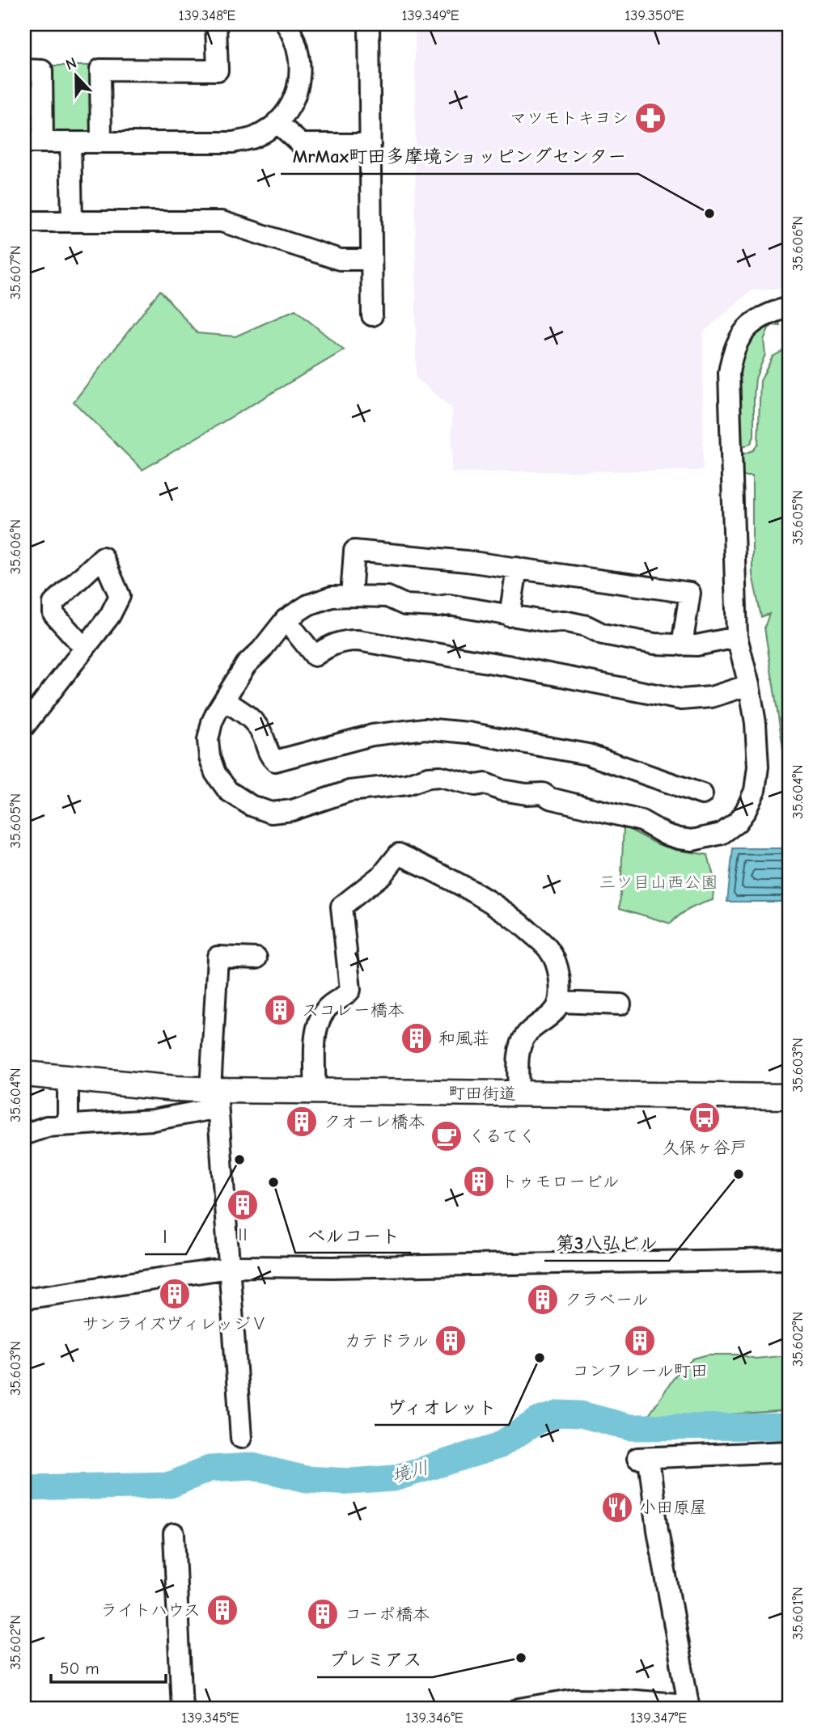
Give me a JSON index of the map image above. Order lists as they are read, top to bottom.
{
  "streets": {
    "main road": ["町田街道"]
  },
  "water": ["境川"],
  "parks": ["三ツ目山西公園"],
  "places": {
    "pharmacy": ["マツモトキヨシ"],
    "other": [
      "MrMax町田多摩境ショッピングセンター",
      "Ⅰ",
      "第3八弘ビル",
      "ベルコート",
      "ヴィオレット",
      "プレミアス"
    ],
    "building": [
      "スコレー橋本",
      "和風荘",
      "クオーレ橋本",
      "トゥモロービル",
      "Ⅱ",
      "サンライズヴィレッジⅤ",
      "クラベール",
      "カテドラル",
      "コンフレール町田",
      "ライトハウス",
      "コーポ橋本"
    ],
    "bus stop": ["久保ヶ谷戸"],
    "cafe": ["くるてく"],
    "restaurant": ["小田原屋"]
  },
  "scale_bar": "50 m",
  "north": "top",
  "coordinates": [
    "139.348°E",
    "139.349°E",
    "139.350°E",
    "35.606°N",
    "35.607°N",
    "35.605°N",
    "35.604°N",
    "35.603°N",
    "35.602°N",
    "35.601°N",
    "139.345°E",
    "139.346°E",
    "139.347°E"
  ]
}
